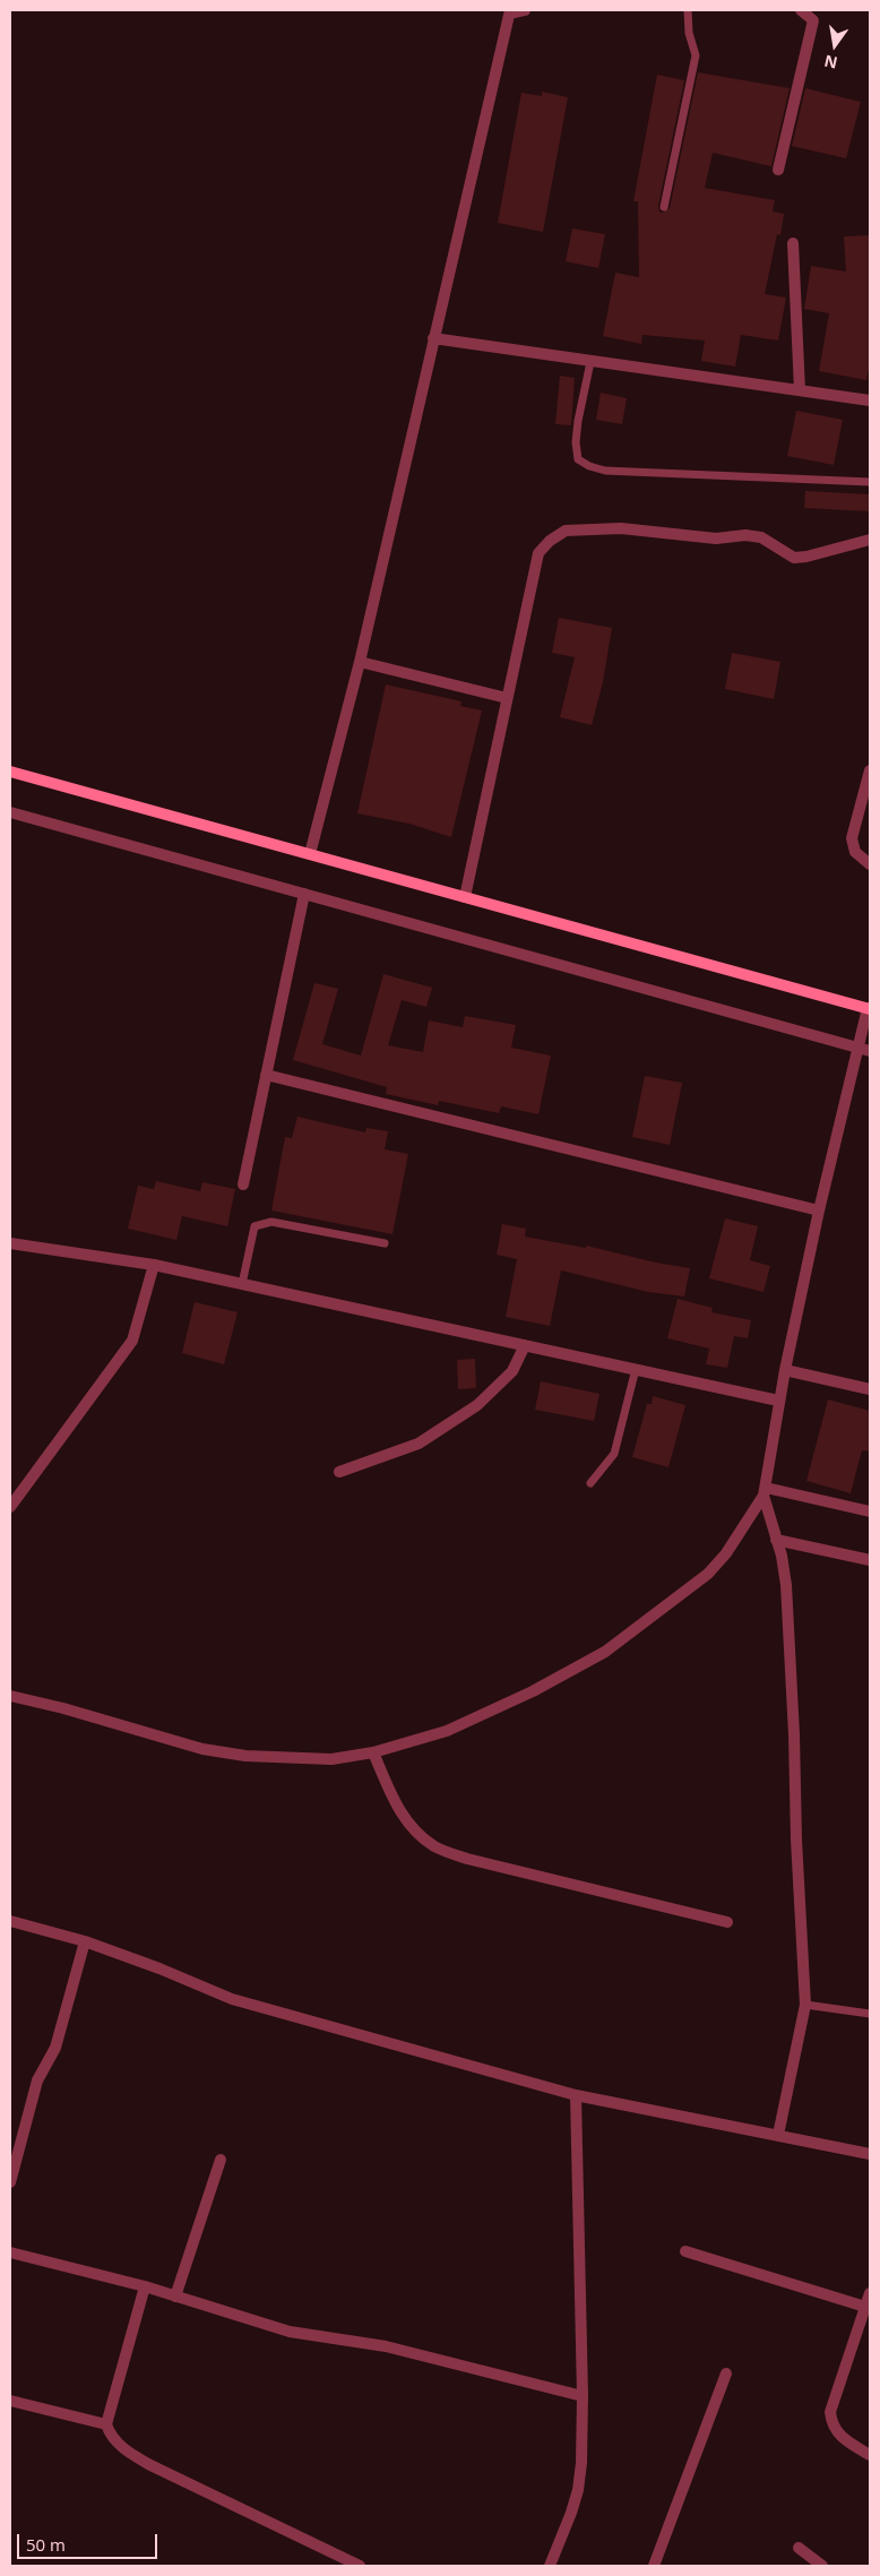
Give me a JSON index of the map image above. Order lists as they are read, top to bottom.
{
  "scale_bar": "50 m",
  "north": "bottom"
}
